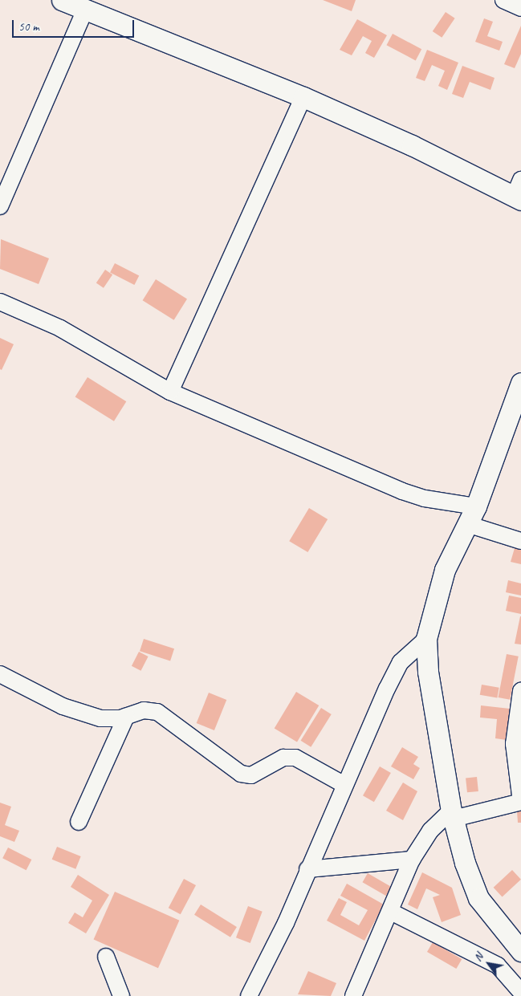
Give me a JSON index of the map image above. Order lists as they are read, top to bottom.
{
  "scale_bar": "50 m",
  "north": "top left"
}
